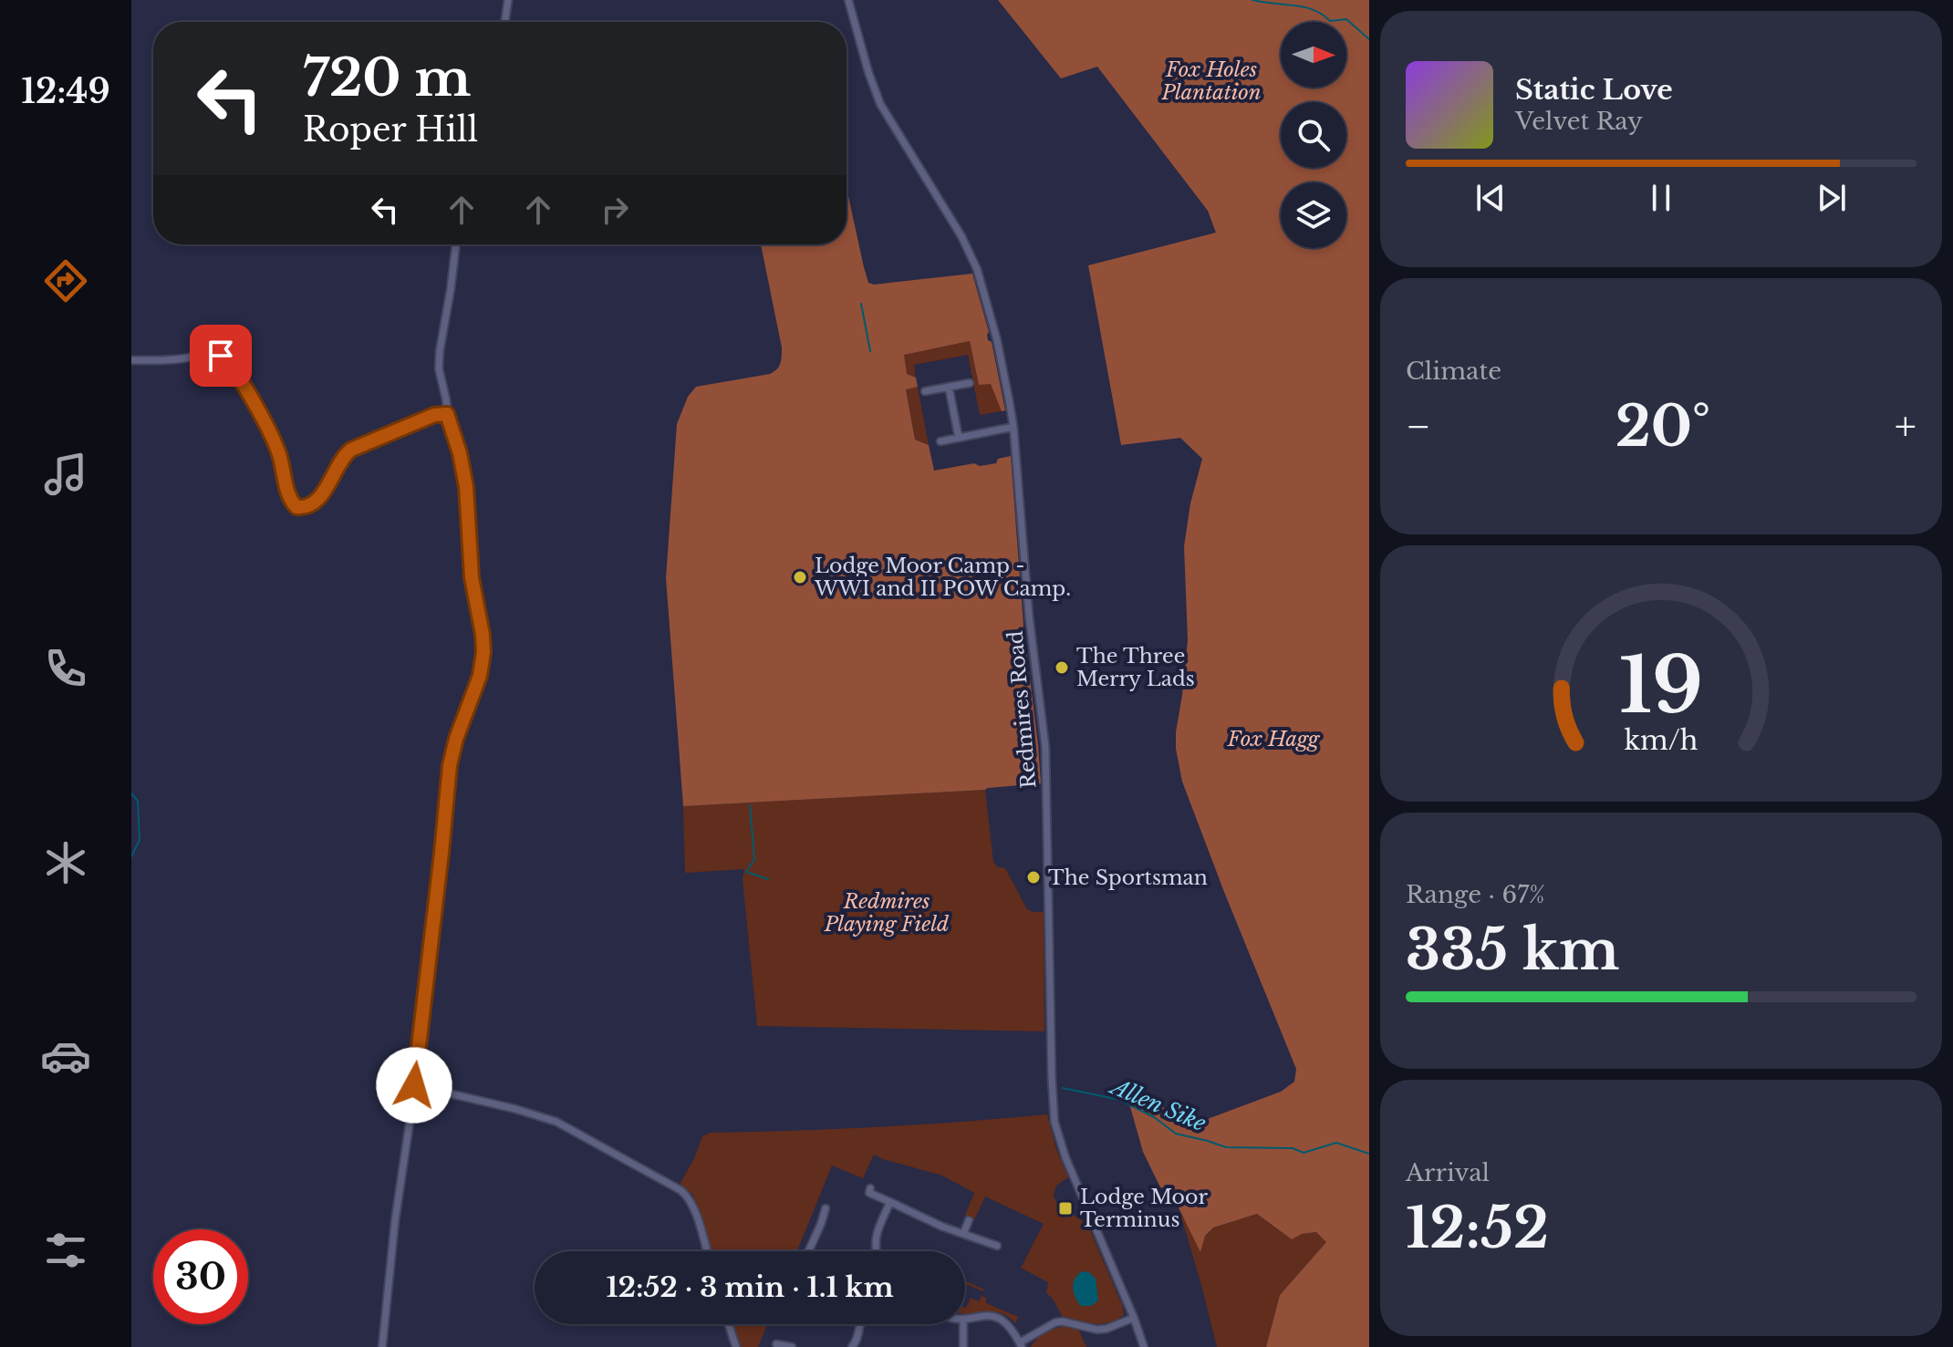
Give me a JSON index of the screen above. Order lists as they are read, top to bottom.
{
  "streets": {
    "street": ["Redmires Road"]
  },
  "water": ["Allen Sike"],
  "parks": ["Fox Holes Plantation", "Fox Hagg", "Redmires Playing Field"],
  "places": {
    "other": ["Lodge Moor Camp - WWI and II POW Camp.", "The Three Merry Lads", "The Sportsman"],
    "transit": ["Lodge Moor Terminus"]
  },
  "north": "right",
  "page": {
    "tabs": "12:49",
    "turn": ["720 m", "Roper Hill"],
    "song": ["Static Love", "Velvet Ray"],
    "tile": [
      "Climate",
      ["Range · 67%", "335 km"],
      ["Arrival", "12:52"]
    ],
    "heat": ["−", "20°", "+"],
    "limit": "30",
    "trip": "12:52 · 3 min · 1.1 km",
    "gauge": ["19", "km/h"]
  }
}
